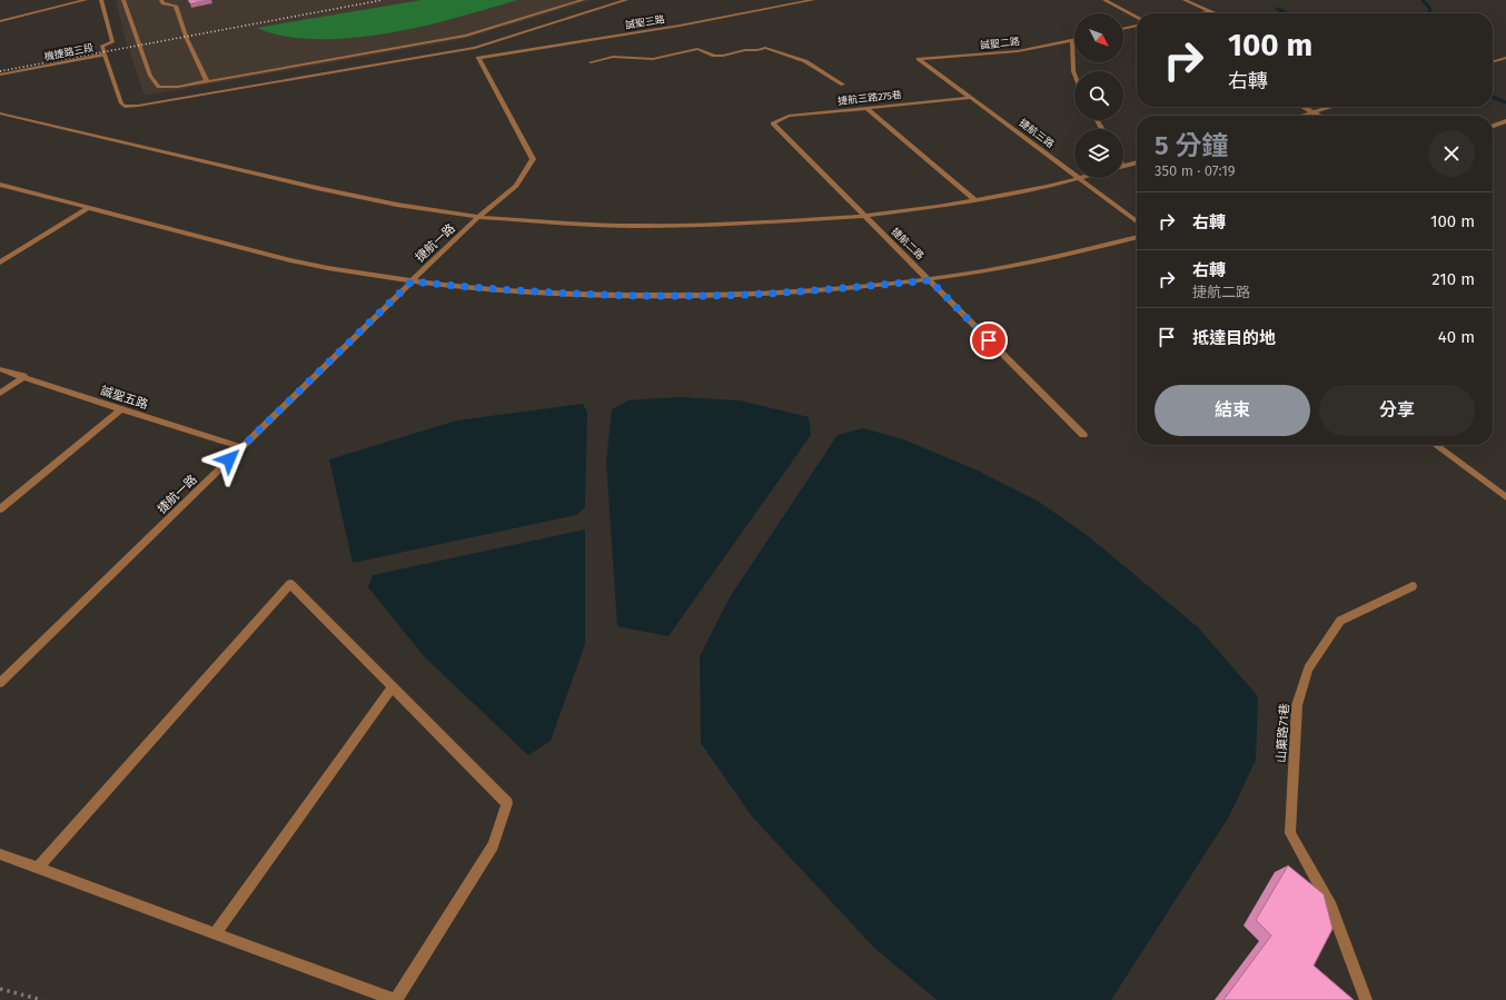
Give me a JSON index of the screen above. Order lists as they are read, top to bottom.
{
  "streets": {
    "street": [
      "誠聖三路",
      "誠聖二路",
      "機捷路三段",
      "捷航三路275巷",
      "捷航三路",
      "捷航一路",
      "捷航二路",
      "誠聖五路",
      "山菓路71巷"
    ]
  },
  "crossings": [
    ["誠聖三路", "捷航一路"],
    ["誠聖二路", "捷航三路"],
    ["捷航三路275巷", "捷航三路"],
    ["捷航三路275巷", "捷航二路"],
    ["捷航一路", "誠聖五路"]
  ],
  "north": "bottom right",
  "page": {
    "turn": ["100 m", "右轉"],
    "heading": ["5 分鐘", "350 m · 07:19"],
    "list": [
      {
        "name": "右轉",
        "value": "100 m"
      },
      {
        "name": "右轉",
        "note": "捷航二路",
        "value": "210 m"
      },
      {
        "name": "抵達目的地",
        "value": "40 m"
      }
    ],
    "buttons": ["結束", "分享"]
  }
}
